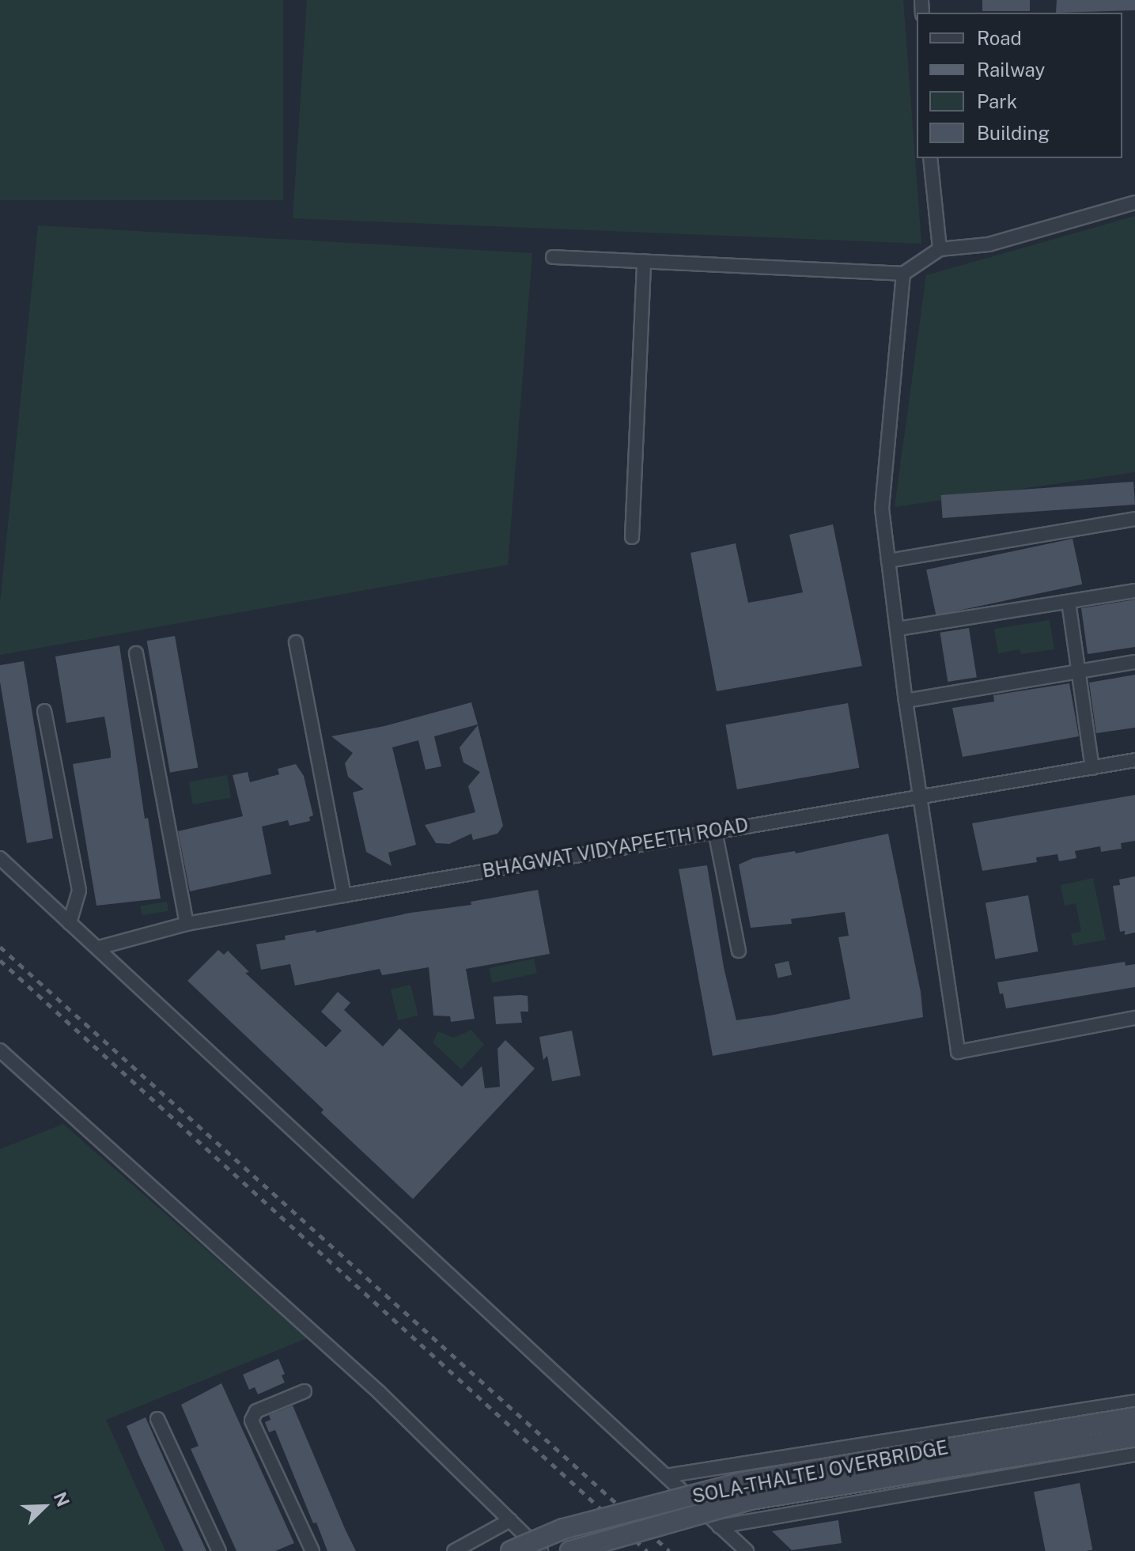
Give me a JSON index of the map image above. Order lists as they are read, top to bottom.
{
  "streets": {
    "street": ["BHAGWAT VIDYAPEETH ROAD", "SOLA-THALTEJ OVERBRIDGE"]
  },
  "legend": [
    "Road",
    "Railway",
    "Park",
    "Building"
  ],
  "north": "top right"
}
